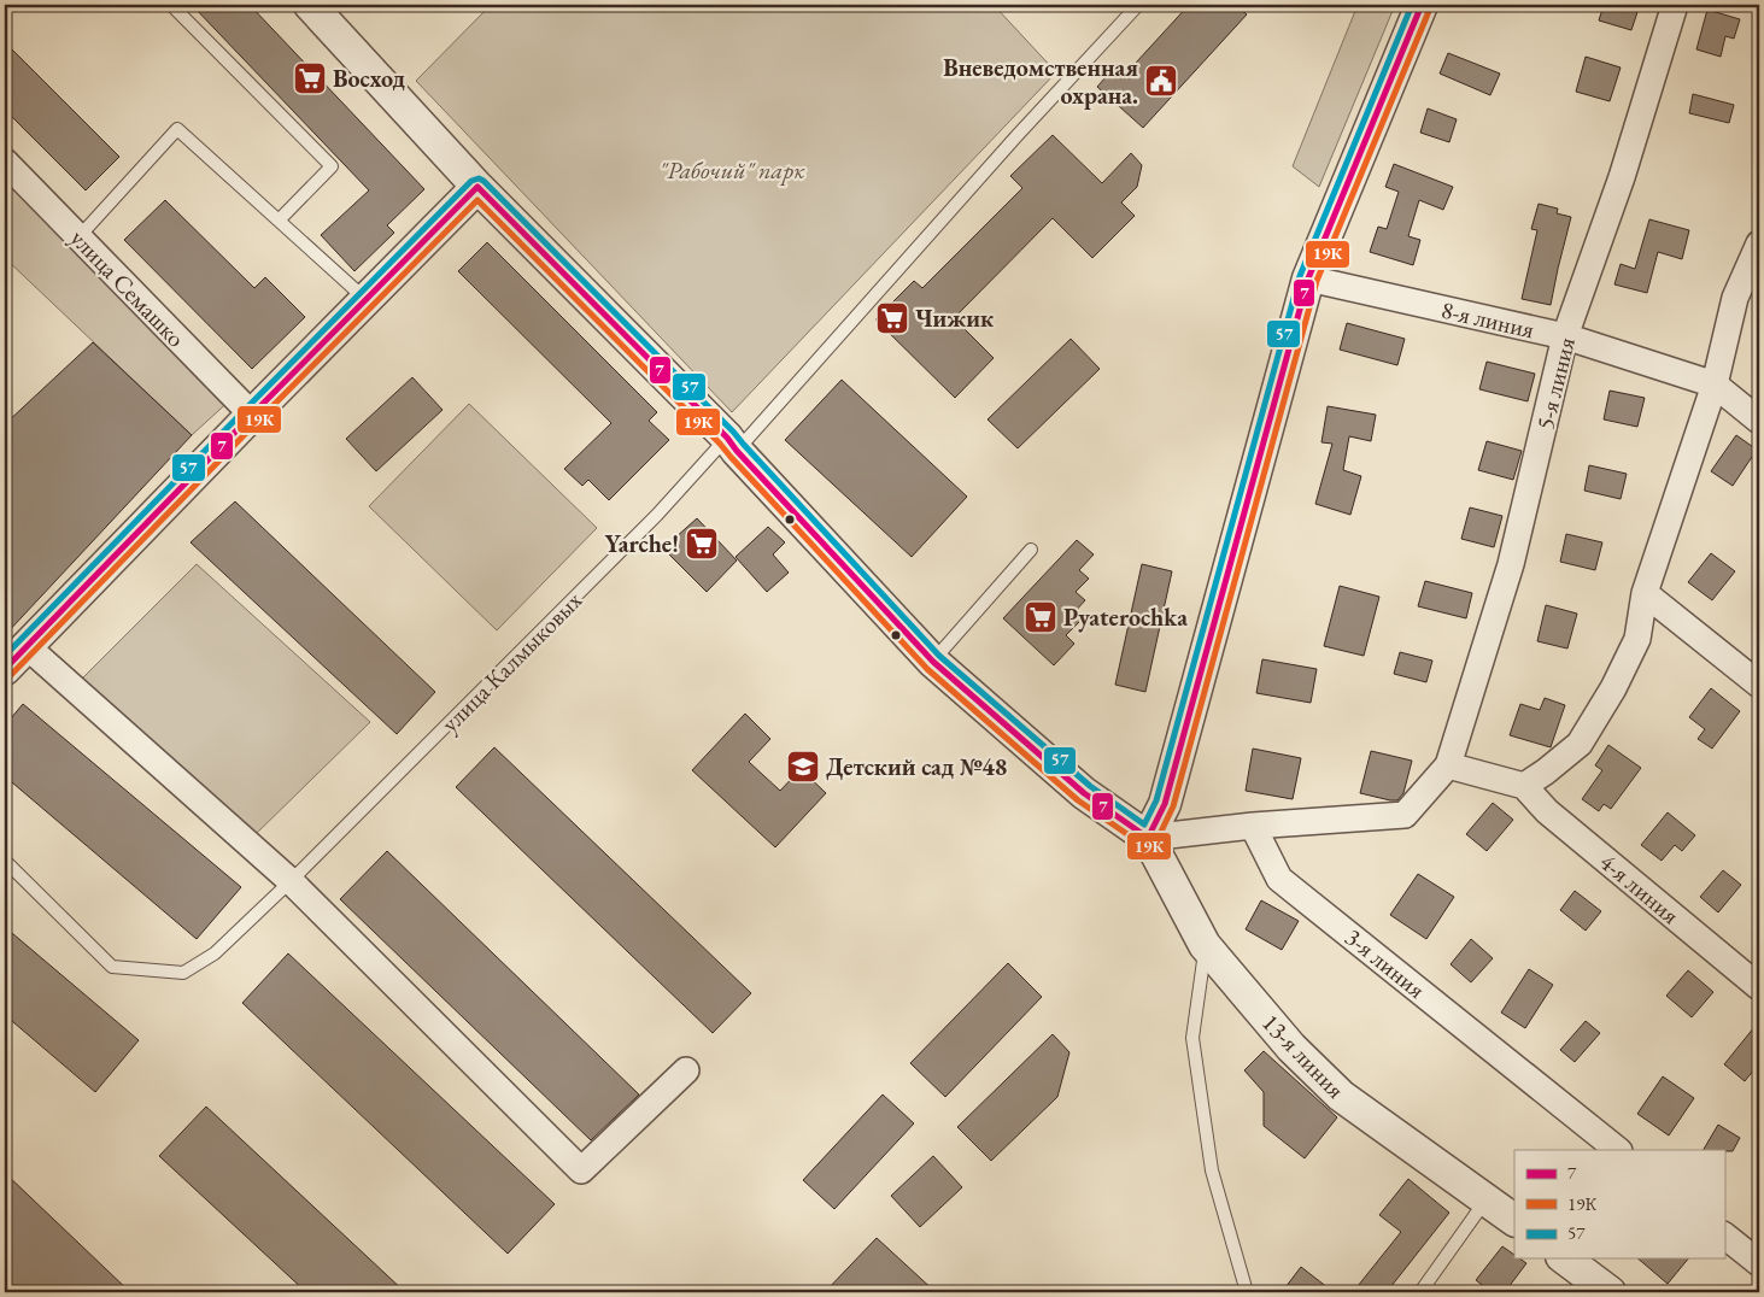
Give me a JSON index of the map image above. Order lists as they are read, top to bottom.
{
  "streets": {
    "street": [
      "улица Семашко",
      "8-я линия",
      "5-я линия",
      "4-я линия",
      "3-я линия",
      "13-я линия"
    ],
    "lane": ["улица Калмыковых"]
  },
  "crossings": [
    ["8-я линия", "5-я линия"]
  ],
  "parks": ["\"Рабочий\" парк"],
  "places": {
    "supermarket": [
      "Восход",
      "Чижик",
      "Yarche!",
      "Pyaterochka"
    ],
    "public building": ["Вневедомственная охрана."],
    "school or university": ["Детский сад №48"]
  },
  "lines": ["transit line 7", "transit line 57", "transit line 19К"],
  "legend": ["7", "19К", "57"]
}
